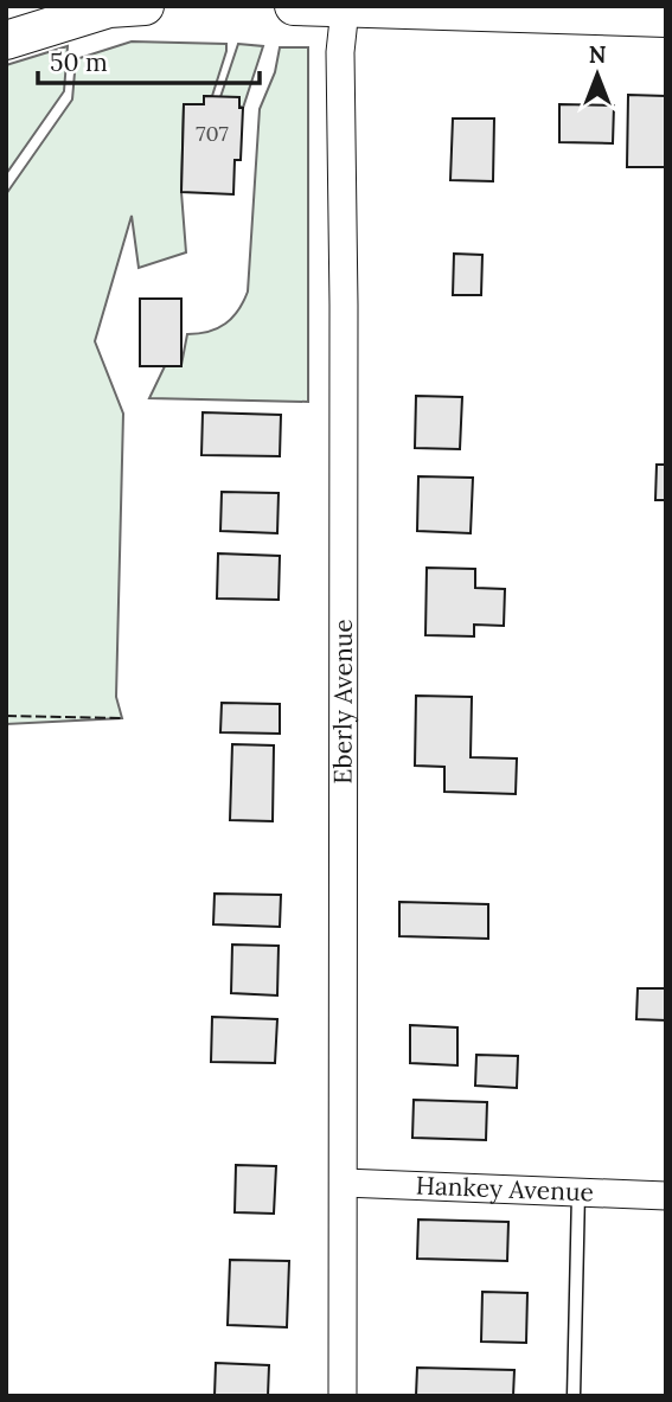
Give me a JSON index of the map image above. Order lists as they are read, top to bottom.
{
  "streets": {
    "street": ["Eberly Avenue", "Hankey Avenue"]
  },
  "crossings": [
    ["Eberly Avenue", "Hankey Avenue"]
  ],
  "house_numbers": ["707"],
  "scale_bar": "50 m",
  "north": "top"
}
